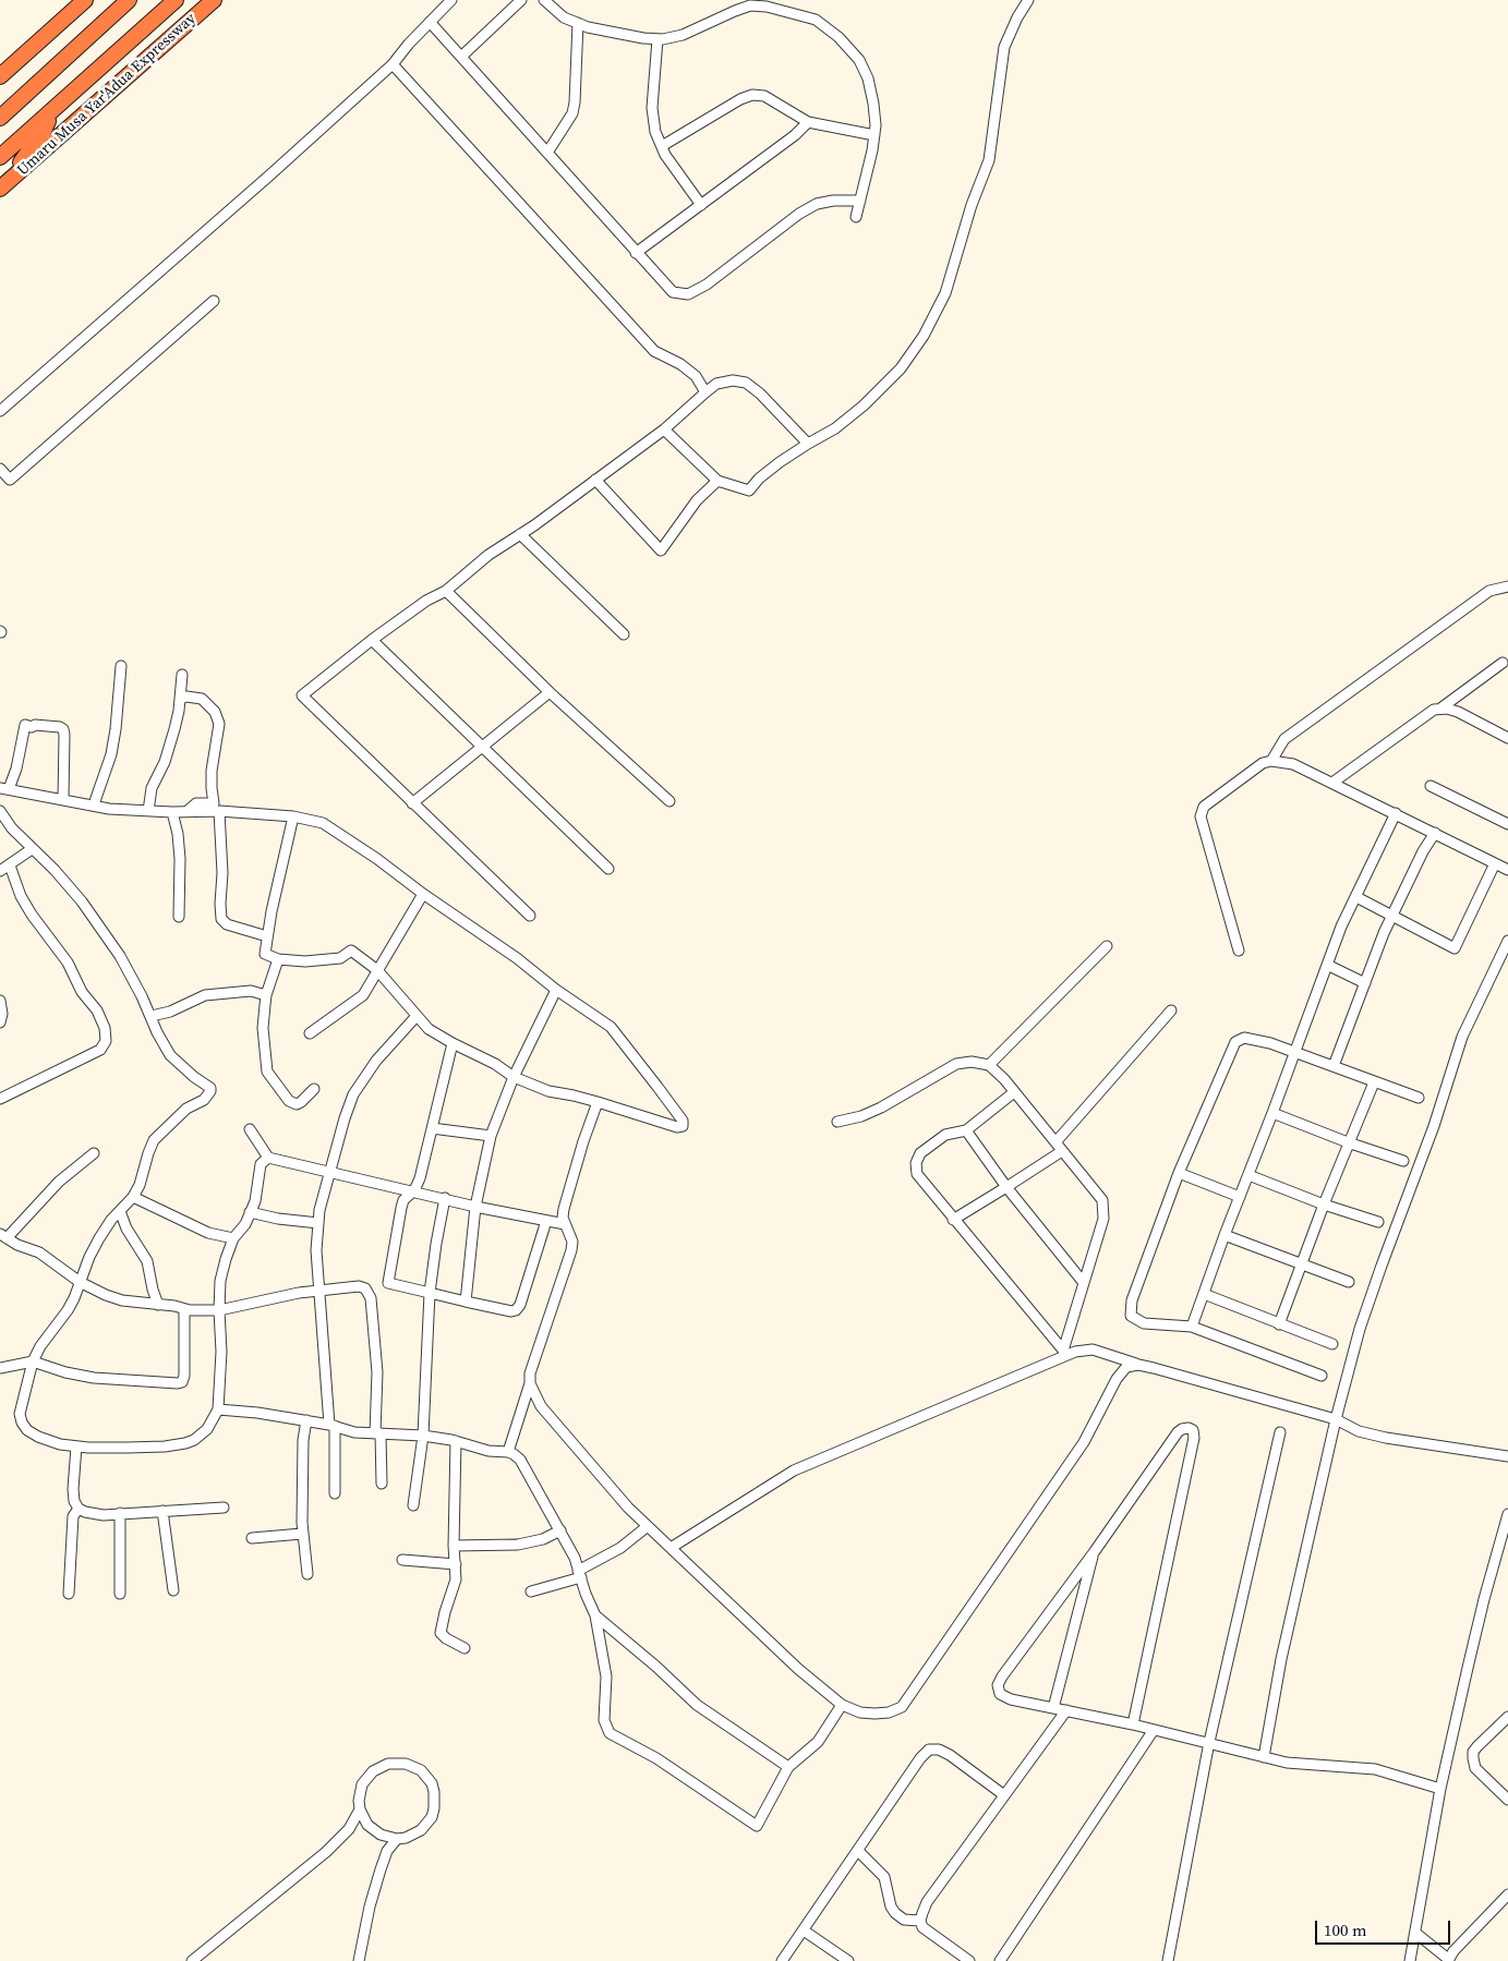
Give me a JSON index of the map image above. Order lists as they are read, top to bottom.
{
  "streets": {
    "highway": ["Umaru Musa Yar'Adua Expressway"]
  },
  "scale_bar": "100 m"
}
